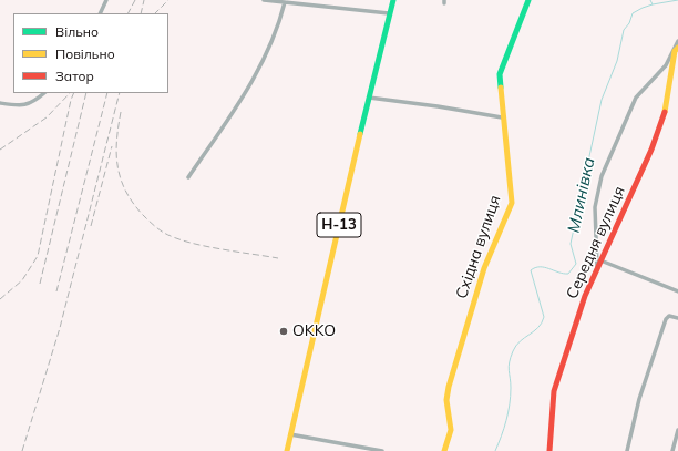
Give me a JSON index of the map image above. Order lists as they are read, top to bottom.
{
  "streets": {
    "street": ["Н-13", "Середня вулиця", "Східна вулиця"]
  },
  "water": ["Млинівка"],
  "places": ["OKKO"],
  "legend": ["Вільно", "Повільно", "Затор"]
}
